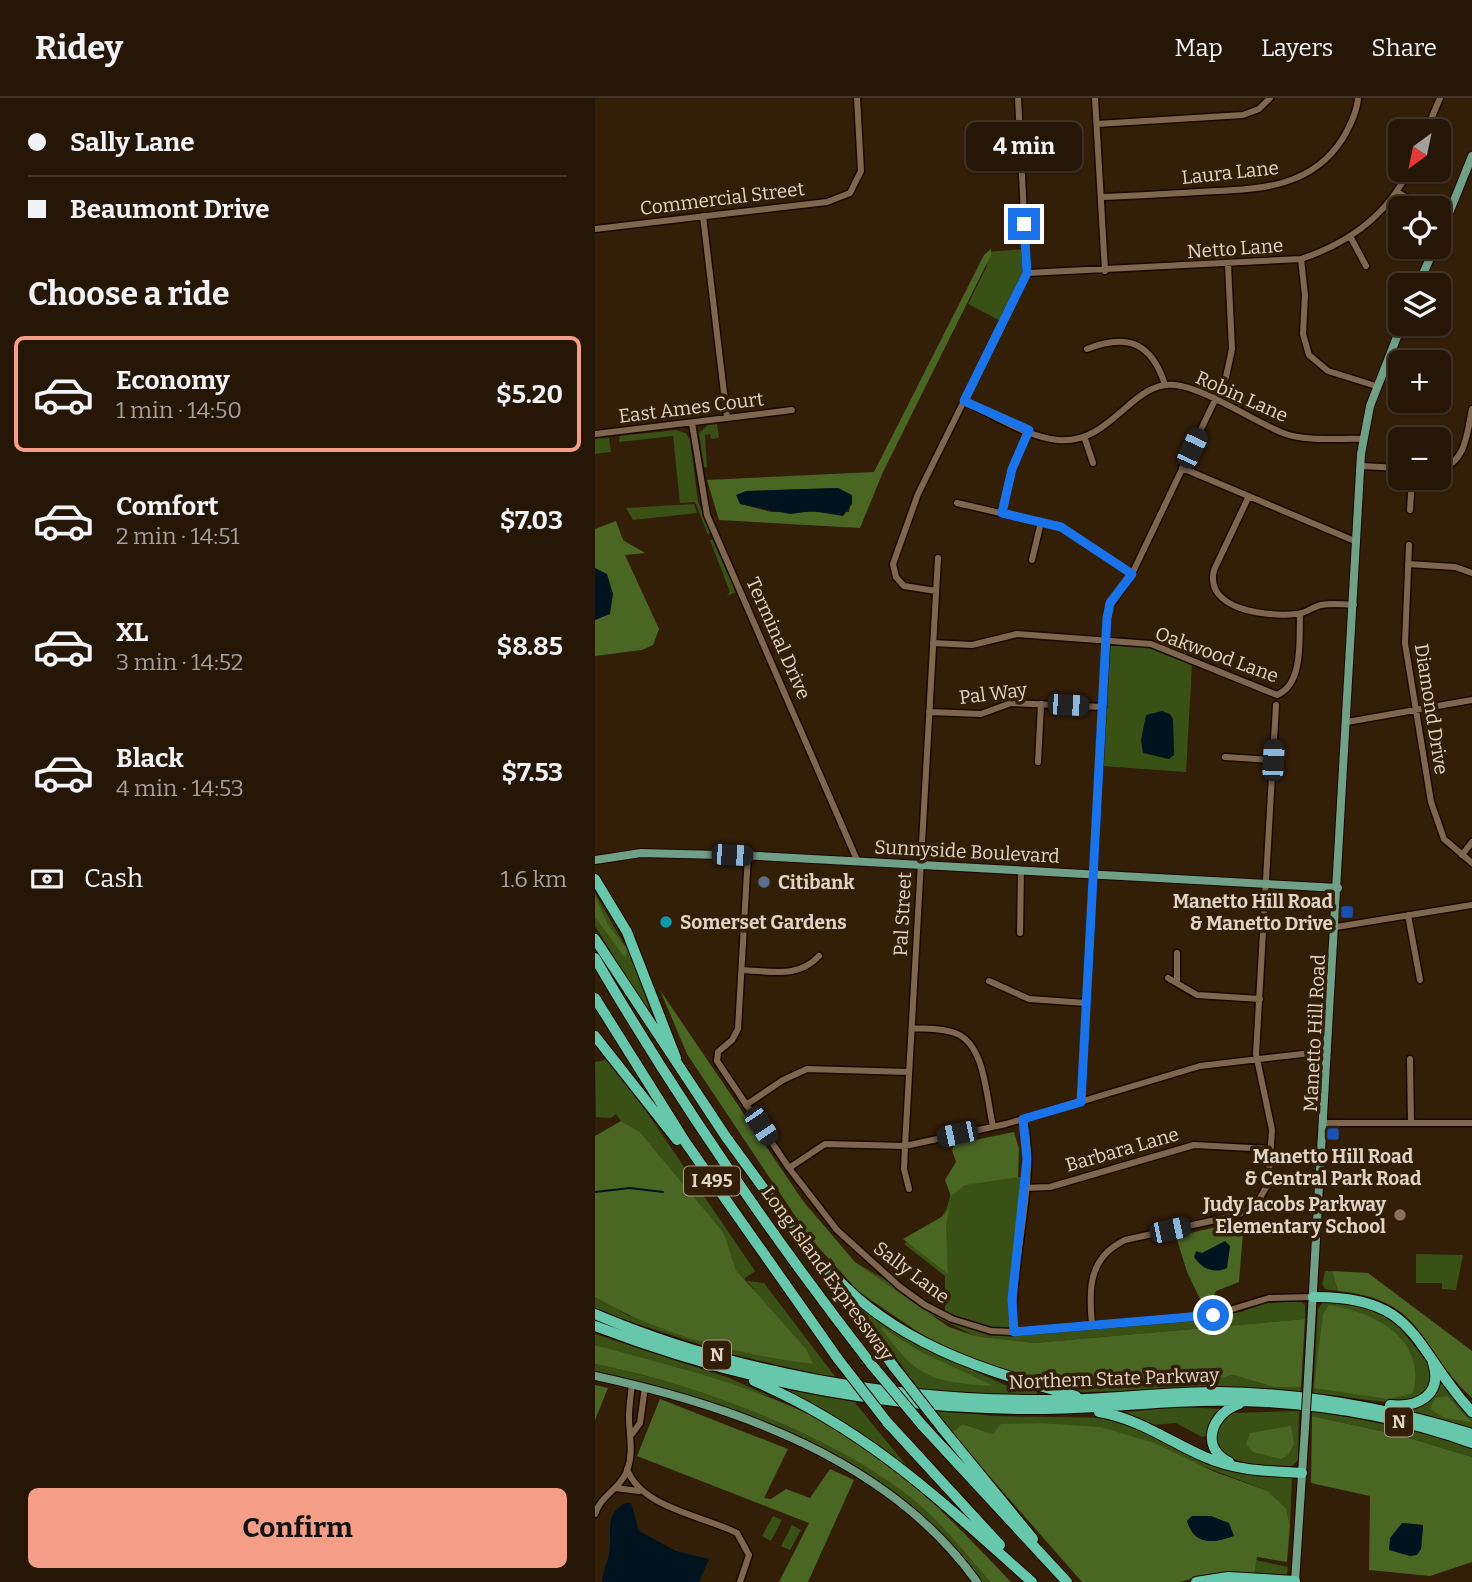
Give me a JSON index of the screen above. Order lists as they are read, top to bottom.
{
  "streets": {
    "highway": [
      "I 495",
      "Long Island Expressway",
      "N",
      "Northern State Parkway"
    ],
    "main road": ["Sunnyside Boulevard", "Manetto Hill Road"],
    "street": [
      "Laura Lane",
      "Commercial Street",
      "Netto Lane",
      "Robin Lane",
      "East Ames Court",
      "Terminal Drive",
      "Oakwood Lane",
      "Pal Way",
      "Diamond Drive",
      "Pal Street",
      "Barbara Lane",
      "Sally Lane"
    ]
  },
  "crossings": [
    ["Robin Lane", "Manetto Hill Road"],
    ["East Ames Court", "Terminal Drive"],
    ["Terminal Drive", "Sunnyside Boulevard"],
    ["Oakwood Lane", "Pal Street"],
    ["Pal Way", "Pal Street"],
    ["Sunnyside Boulevard", "Pal Street"],
    ["Sunnyside Boulevard", "Manetto Hill Road"],
    ["Manetto Hill Road", "Sally Lane"]
  ],
  "places": {
    "other": ["Citibank", "Somerset Gardens", "Judy Jacobs Parkway Elementary School"],
    "transit": ["Manetto Hill Road & Manetto Drive", "Manetto Hill Road & Central Park Road"]
  },
  "north": "bottom left",
  "page": {
    "header": "Ridey",
    "nav": ["Map", "Layers", "Share"],
    "banner": ["Sally Lane", "Beaumont Drive"],
    "map_buttons": ["+", "−"],
    "bubble": "4 min",
    "heading": "Choose a ride",
    "list": [
      {
        "name": "Economy",
        "note": "1 min · 14:50",
        "value": "$5.20"
      },
      {
        "name": "Comfort",
        "note": "2 min · 14:51",
        "value": "$7.03"
      },
      {
        "name": "XL",
        "note": "3 min · 14:52",
        "value": "$8.85"
      },
      {
        "name": "Black",
        "note": "4 min · 14:53",
        "value": "$7.53"
      }
    ],
    "pay": ["Cash", "1.6 km"],
    "buttons": "Confirm"
  }
}
